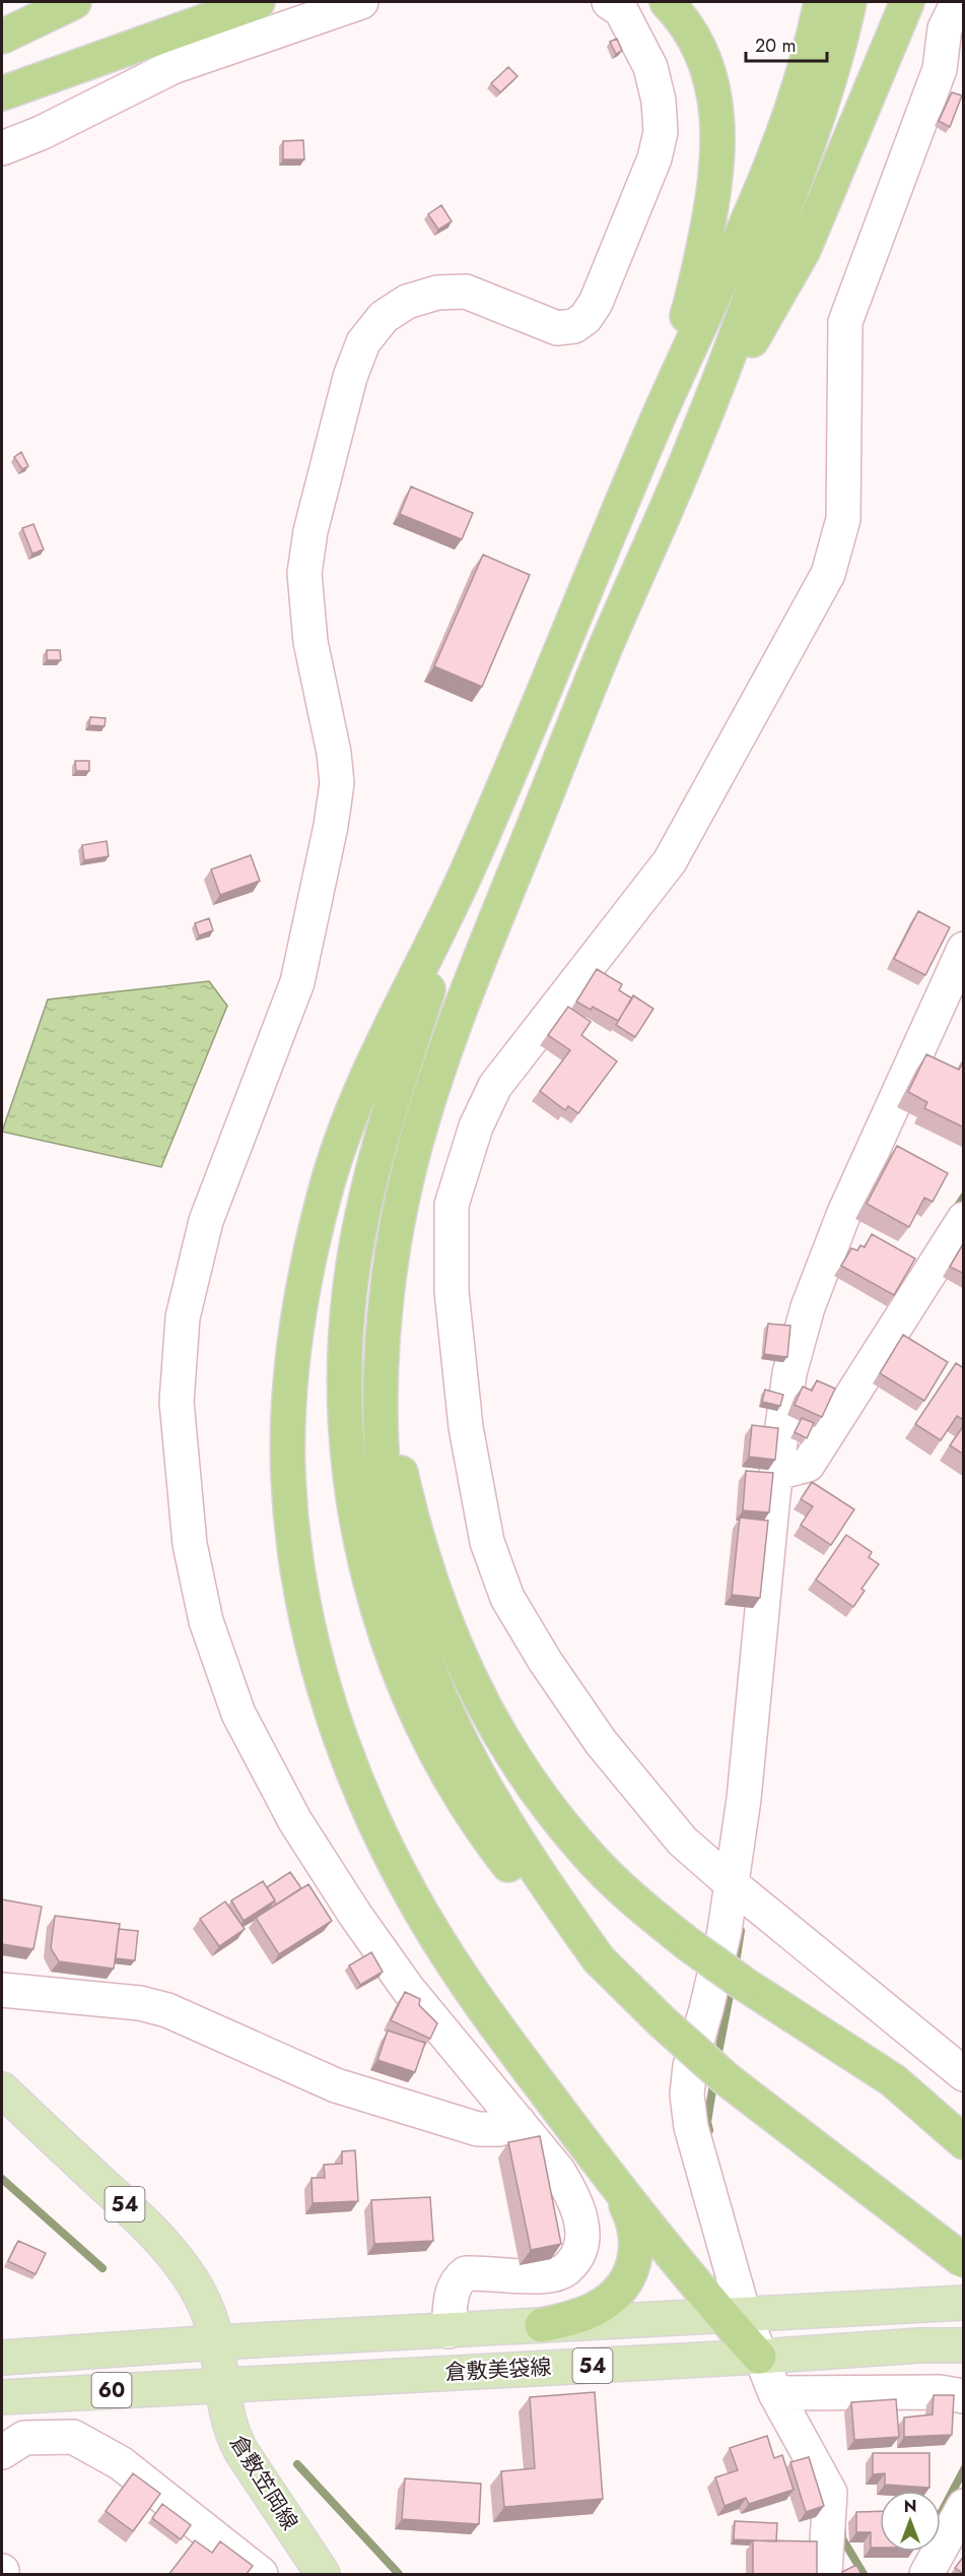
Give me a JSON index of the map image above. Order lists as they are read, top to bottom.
{
  "streets": {
    "main road": [
      "54",
      "倉敷美袋線",
      "60",
      "倉敷笠岡線"
    ]
  },
  "crossings": [
    ["54", "倉敷美袋線"],
    ["54", "60"],
    ["54", "倉敷笠岡線"],
    ["倉敷美袋線", "60"],
    ["倉敷美袋線", "倉敷笠岡線"],
    ["60", "倉敷笠岡線"]
  ],
  "scale_bar": "20 m",
  "north": "top"
}
